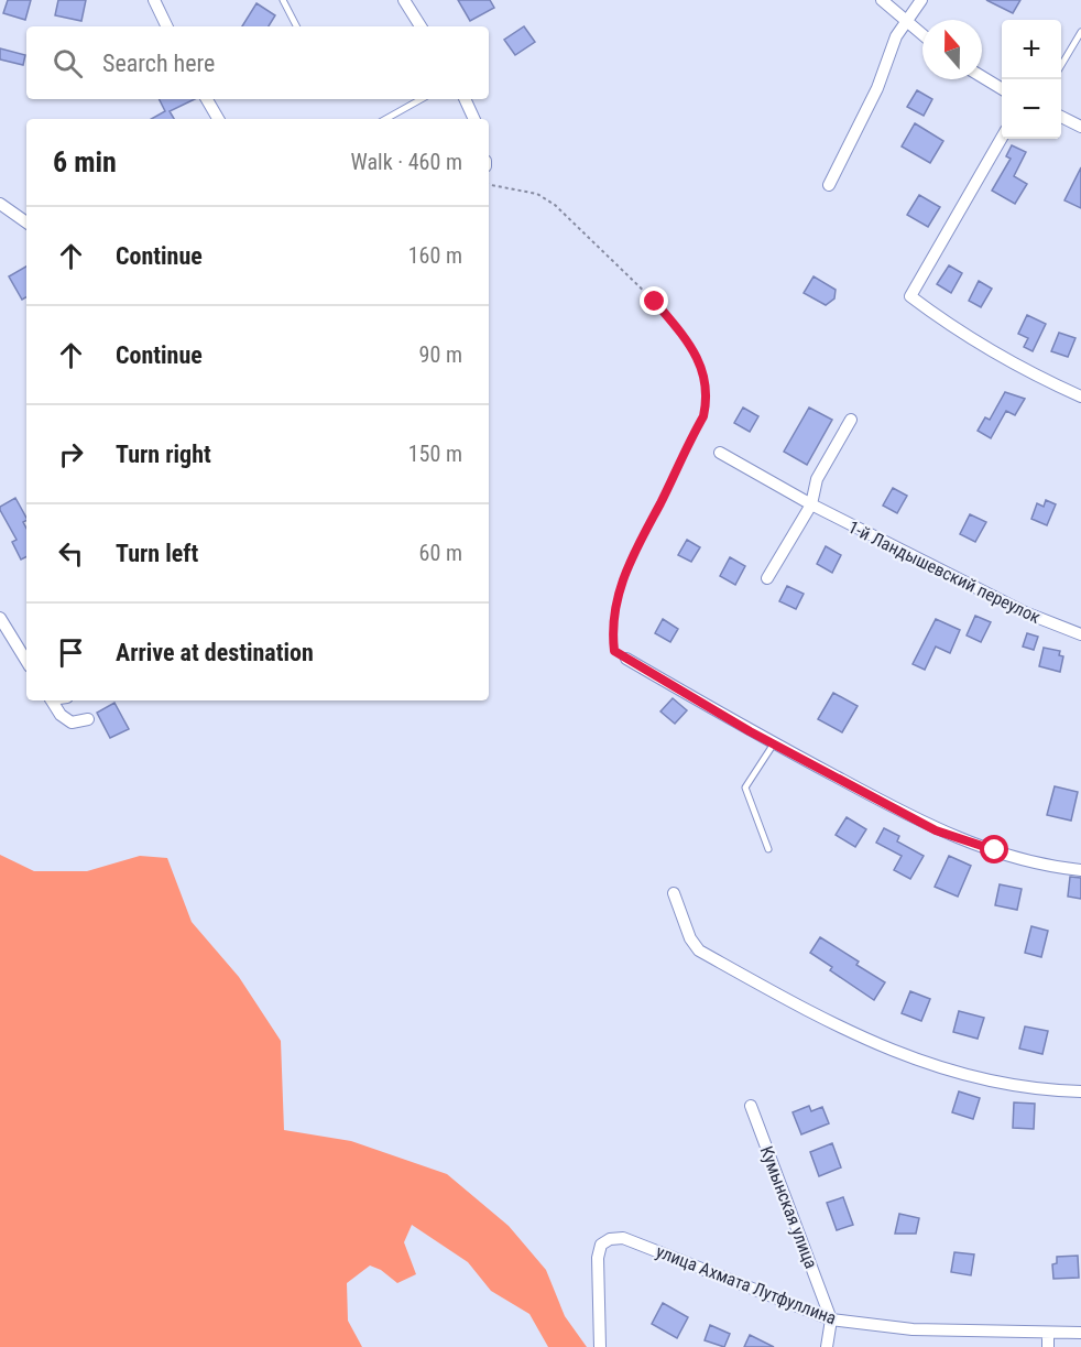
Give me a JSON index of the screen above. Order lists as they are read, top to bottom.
{
  "streets": {
    "street": ["1-й Ландышевский переулок", "Кумынская улица", "улица Ахмата Лутфуллина"]
  },
  "crossings": [
    ["Кумынская улица", "улица Ахмата Лутфуллина"]
  ],
  "north": "top",
  "page": {
    "map_buttons": ["+", "−"],
    "search": "Search here",
    "heading": ["6 min", "Walk · 460 m"],
    "list": [
      ["Continue", "160 m"],
      ["Continue", "90 m"],
      ["Turn right", "150 m"],
      ["Turn left", "60 m"],
      "Arrive at destination"
    ]
  }
}
